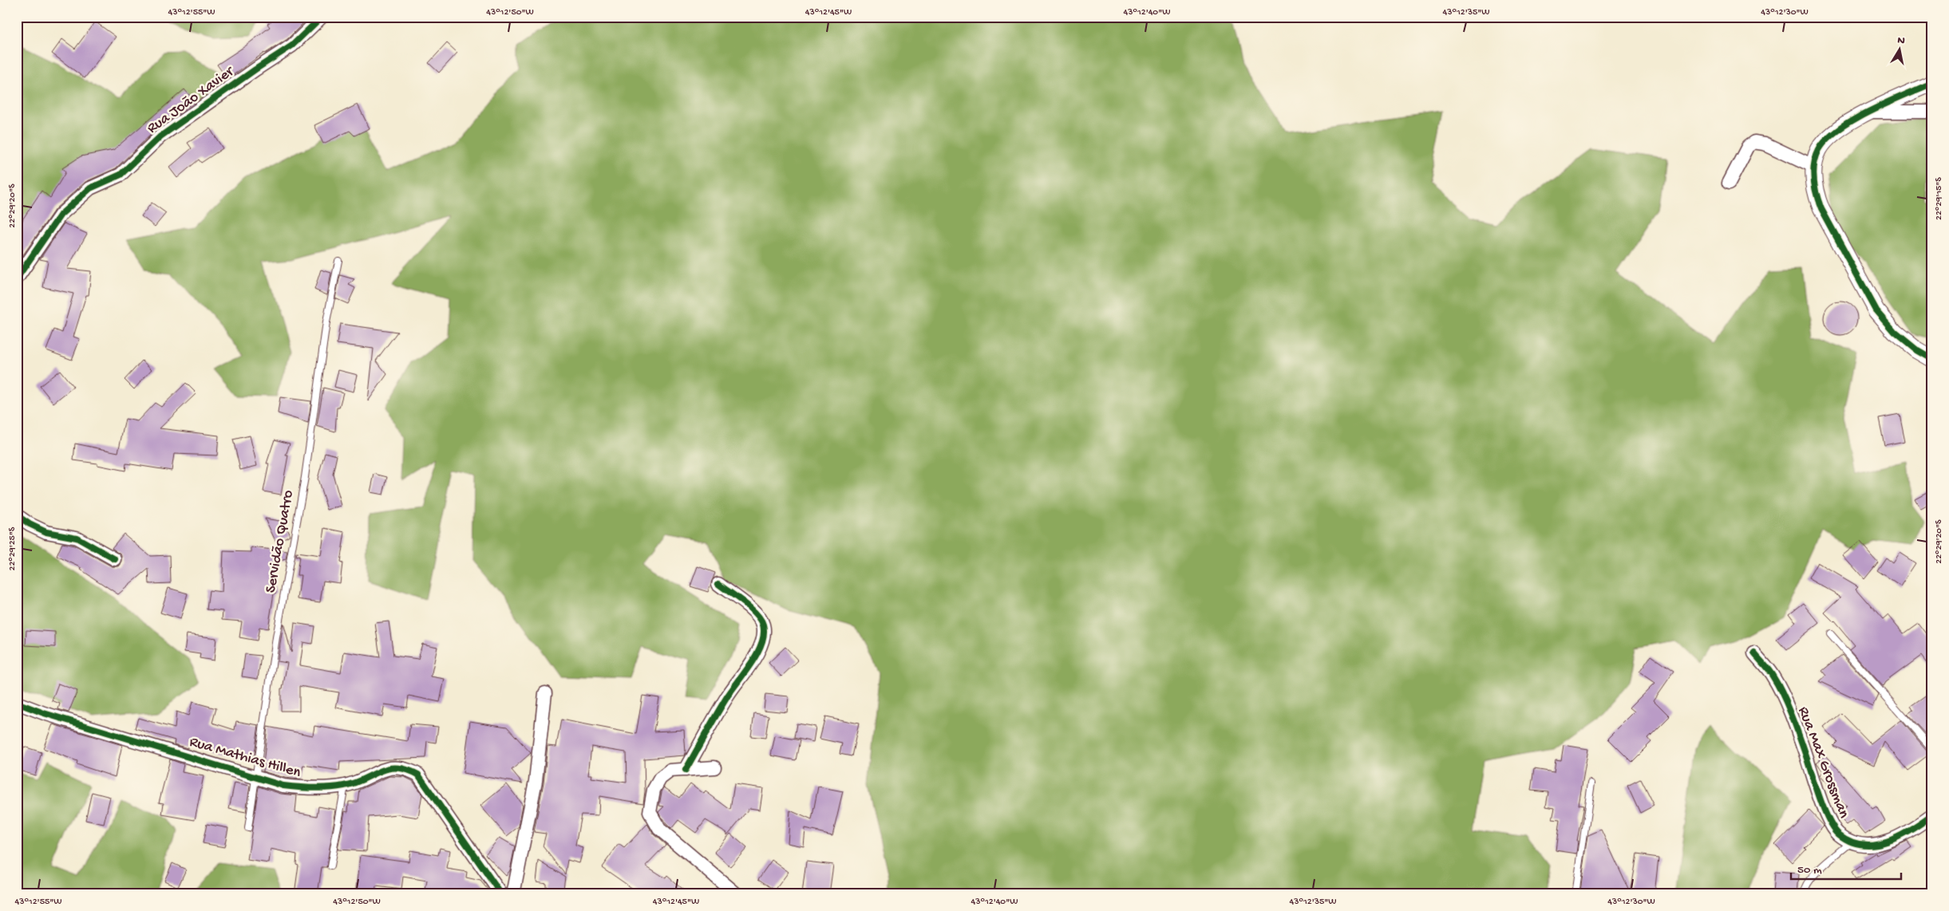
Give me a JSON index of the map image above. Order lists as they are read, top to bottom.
{
  "streets": {
    "street": ["Rua João Xavier", "Rua Mathias Hillen", "Rua Max Grossman"],
    "lane": ["Servidão Quatro"]
  },
  "crossings": [
    ["Servidão Quatro", "Rua Mathias Hillen"]
  ],
  "scale_bar": "50 m",
  "north": "top",
  "coordinates": [
    "43°12'55\"W",
    "43°12'50\"W",
    "43°12'45\"W",
    "43°12'40\"W",
    "43°12'35\"W",
    "43°12'30\"W",
    "22°29'15\"S",
    "22°29'20\"S",
    "22°29'25\"S"
  ]
}
